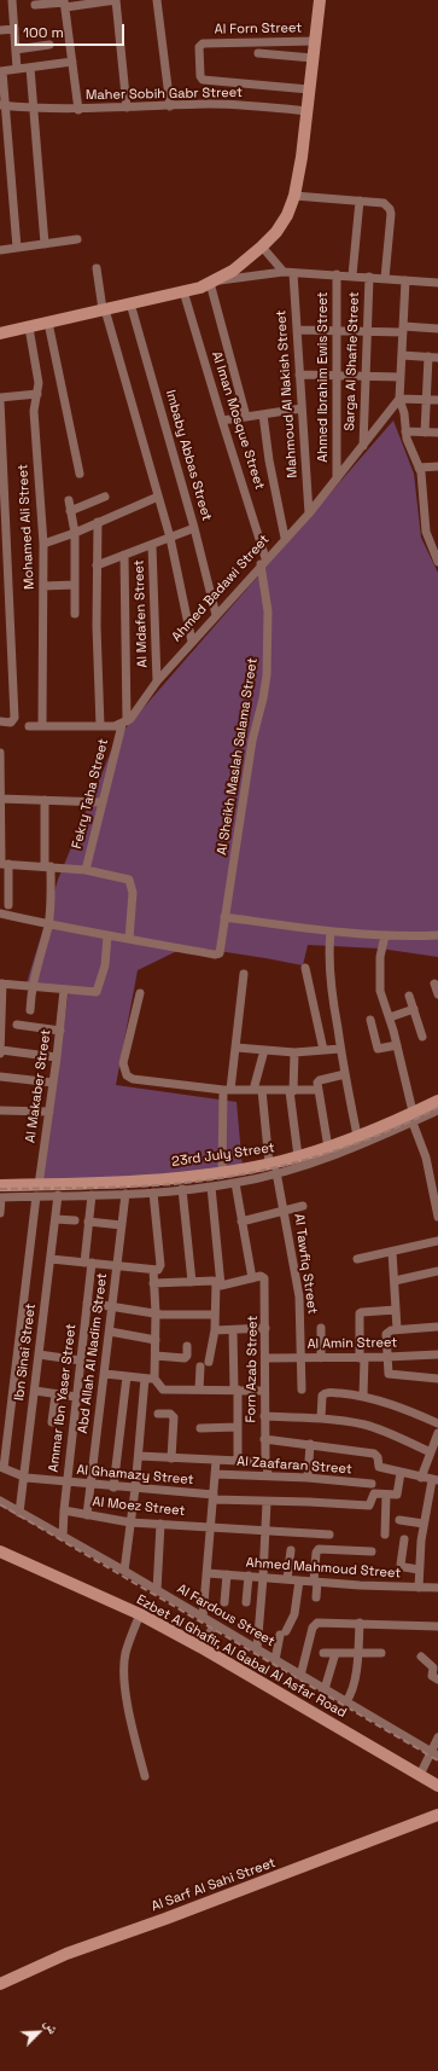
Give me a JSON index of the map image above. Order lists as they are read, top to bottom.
{
  "streets": {
    "street": [
      "Al Forn Street",
      "Maher Sobih Gabr Street",
      "Sarga Al Shafie Street",
      "Ahmed Ibrahim Ewis Street",
      "Mahmoud Al Nakish Street",
      "Al Iman Mosque Street",
      "Imbaby Abbas Street",
      "Mohamed Ali Street",
      "Ahmed Badawi Street",
      "Al Mdafen Street",
      "Al Sheikh Maslah Salama Street",
      "Fekry Taha Street",
      "Al Makaber Street",
      "23rd July Street",
      "Al Tawfiq Street",
      "Al Amin Street",
      "Ibn Sinai Street",
      "Abd Allah Al Nadim Street",
      "Forn Azab Street",
      "Ammar Ibn Yaser Street",
      "Al Zaafaran Street",
      "Al Ghamazy Street",
      "Al Moez Street",
      "Ahmed Mahmoud Street",
      "Al Fardous Street",
      "Ezbet Al Ghafir, Al Gabal Al Asfar Road",
      "Al Sarf Al Sahi Street"
    ]
  },
  "crossings": [
    ["Sarga Al Shafie Street", "Ahmed Badawi Street"],
    ["Ahmed Ibrahim Ewis Street", "Ahmed Badawi Street"],
    ["Mahmoud Al Nakish Street", "Ahmed Badawi Street"],
    ["Al Iman Mosque Street", "Ahmed Badawi Street"],
    ["Al Iman Mosque Street", "Al Sheikh Maslah Salama Street"],
    ["Imbaby Abbas Street", "Ahmed Badawi Street"],
    ["Ahmed Badawi Street", "Al Mdafen Street"],
    ["Ahmed Badawi Street", "Al Sheikh Maslah Salama Street"],
    ["Ahmed Badawi Street", "Fekry Taha Street"],
    ["Al Makaber Street", "23rd July Street"],
    ["Al Makaber Street", "Al Ghamazy Street"],
    ["23rd July Street", "Al Tawfiq Street"],
    ["Al Tawfiq Street", "Al Amin Street"],
    ["Al Amin Street", "Forn Azab Street"],
    ["Ibn Sinai Street", "Al Ghamazy Street"],
    ["Ibn Sinai Street", "Al Fardous Street"],
    ["Abd Allah Al Nadim Street", "Al Ghamazy Street"],
    ["Abd Allah Al Nadim Street", "Al Moez Street"],
    ["Forn Azab Street", "Al Zaafaran Street"],
    ["Ammar Ibn Yaser Street", "Al Ghamazy Street"],
    ["Ammar Ibn Yaser Street", "Al Moez Street"],
    ["Ammar Ibn Yaser Street", "Al Fardous Street"]
  ],
  "scale_bar": "100 m",
  "north": "top right"
}
